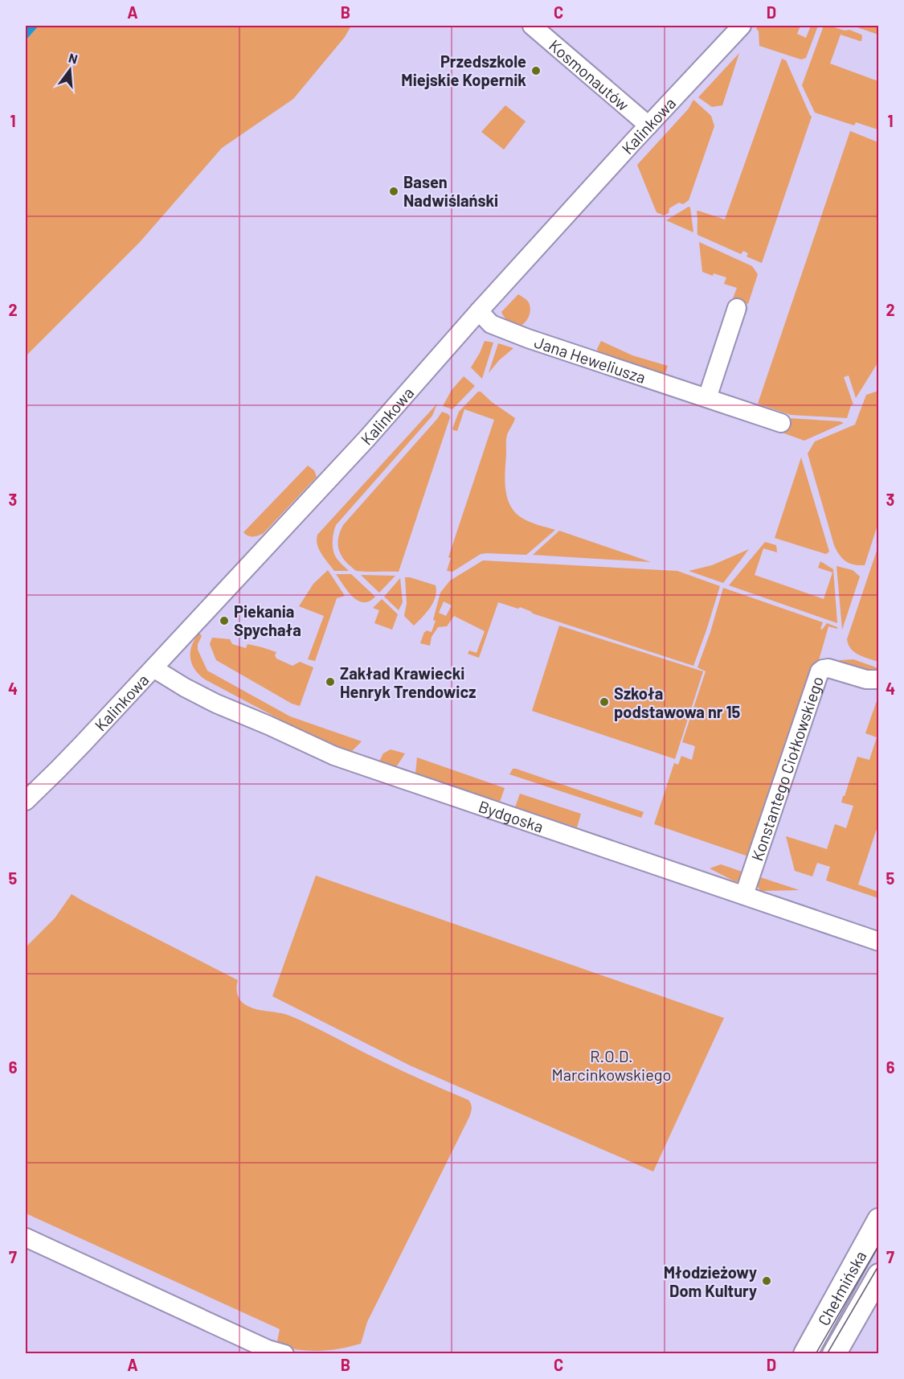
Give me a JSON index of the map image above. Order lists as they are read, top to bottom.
{
  "streets": {
    "main road": ["Chełmińska"],
    "street": [
      "Kosmonautów",
      "Kalinkowa",
      "Jana Heweliusza",
      "Konstantego Ciołkowskiego",
      "Bydgoska"
    ]
  },
  "crossings": [
    ["Kosmonautów", "Kalinkowa"],
    ["Kalinkowa", "Jana Heweliusza"],
    ["Kalinkowa", "Bydgoska"],
    ["Konstantego Ciołkowskiego", "Bydgoska"]
  ],
  "parks": ["R.O.D. Marcinkowskiego"],
  "places": [
    "Przedszkole Miejskie Kopernik",
    "Basen Nadwiślański",
    "Piekania Spychała",
    "Zakład Krawiecki Henryk Trendowicz",
    "Szkoła podstawowa nr 15",
    "Młodzieżowy Dom Kultury"
  ],
  "north": "top",
  "grid": {
    "columns": [
      "A",
      "B",
      "C",
      "D"
    ],
    "rows": [
      "1",
      "2",
      "3",
      "4",
      "5",
      "6",
      "7"
    ]
  }
}
